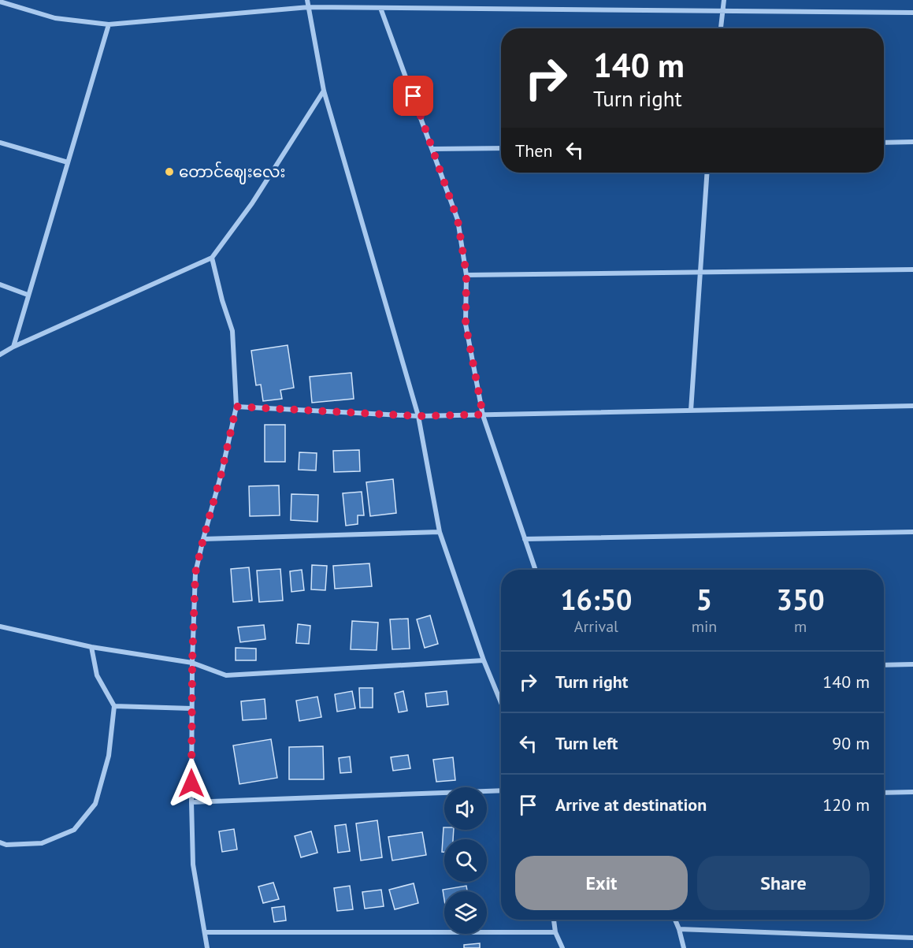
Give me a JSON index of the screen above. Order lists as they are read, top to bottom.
{
  "places": ["တောင်ဈေးလေး"],
  "page": {
    "turn": ["140 m", "Turn right"],
    "then": "Then",
    "eta": [
      "16:50",
      "Arrival",
      "5",
      "min",
      "350",
      "m"
    ],
    "list": [
      {
        "name": "Turn right",
        "value": "140 m"
      },
      {
        "name": "Turn left",
        "value": "90 m"
      },
      {
        "name": "Arrive at destination",
        "value": "120 m"
      }
    ],
    "buttons": ["Exit", "Share"]
  }
}
